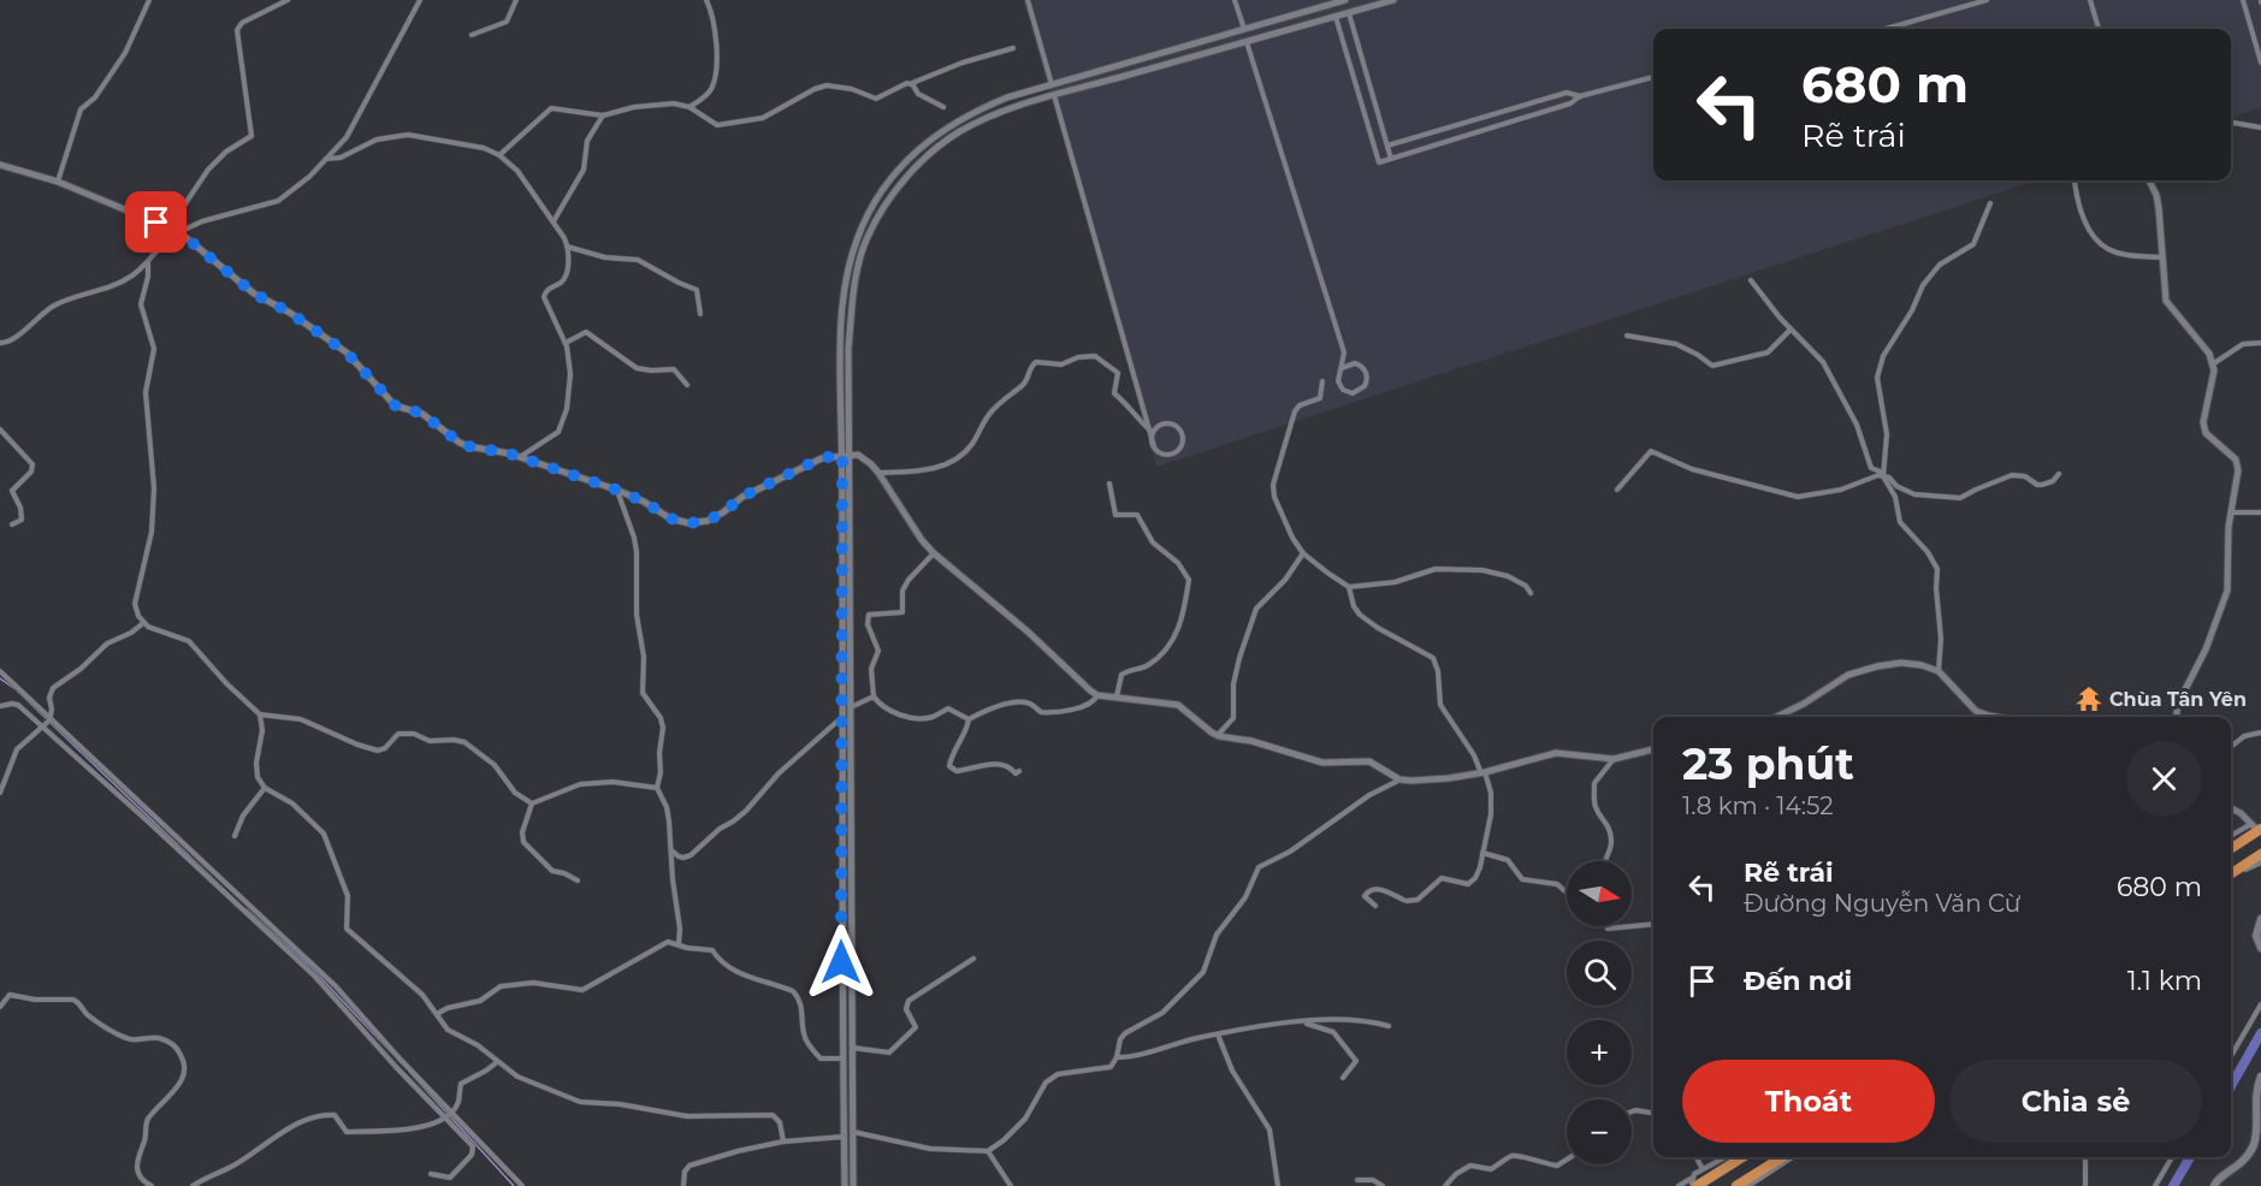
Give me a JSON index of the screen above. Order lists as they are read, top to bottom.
{
  "places": {
    "temple": ["Chùa Tân Yên"]
  },
  "north": "right",
  "page": {
    "turn": ["680 m", "Rẽ trái"],
    "heading": ["23 phút", "1.8 km · 14:52"],
    "list": [
      {
        "name": "Rẽ trái",
        "note": "Đường Nguyễn Văn Cừ",
        "value": "680 m"
      },
      {
        "name": "Đến nơi",
        "value": "1.1 km"
      }
    ],
    "map_buttons": ["+", "−"],
    "buttons": ["Thoát", "Chia sẻ"]
  }
}
